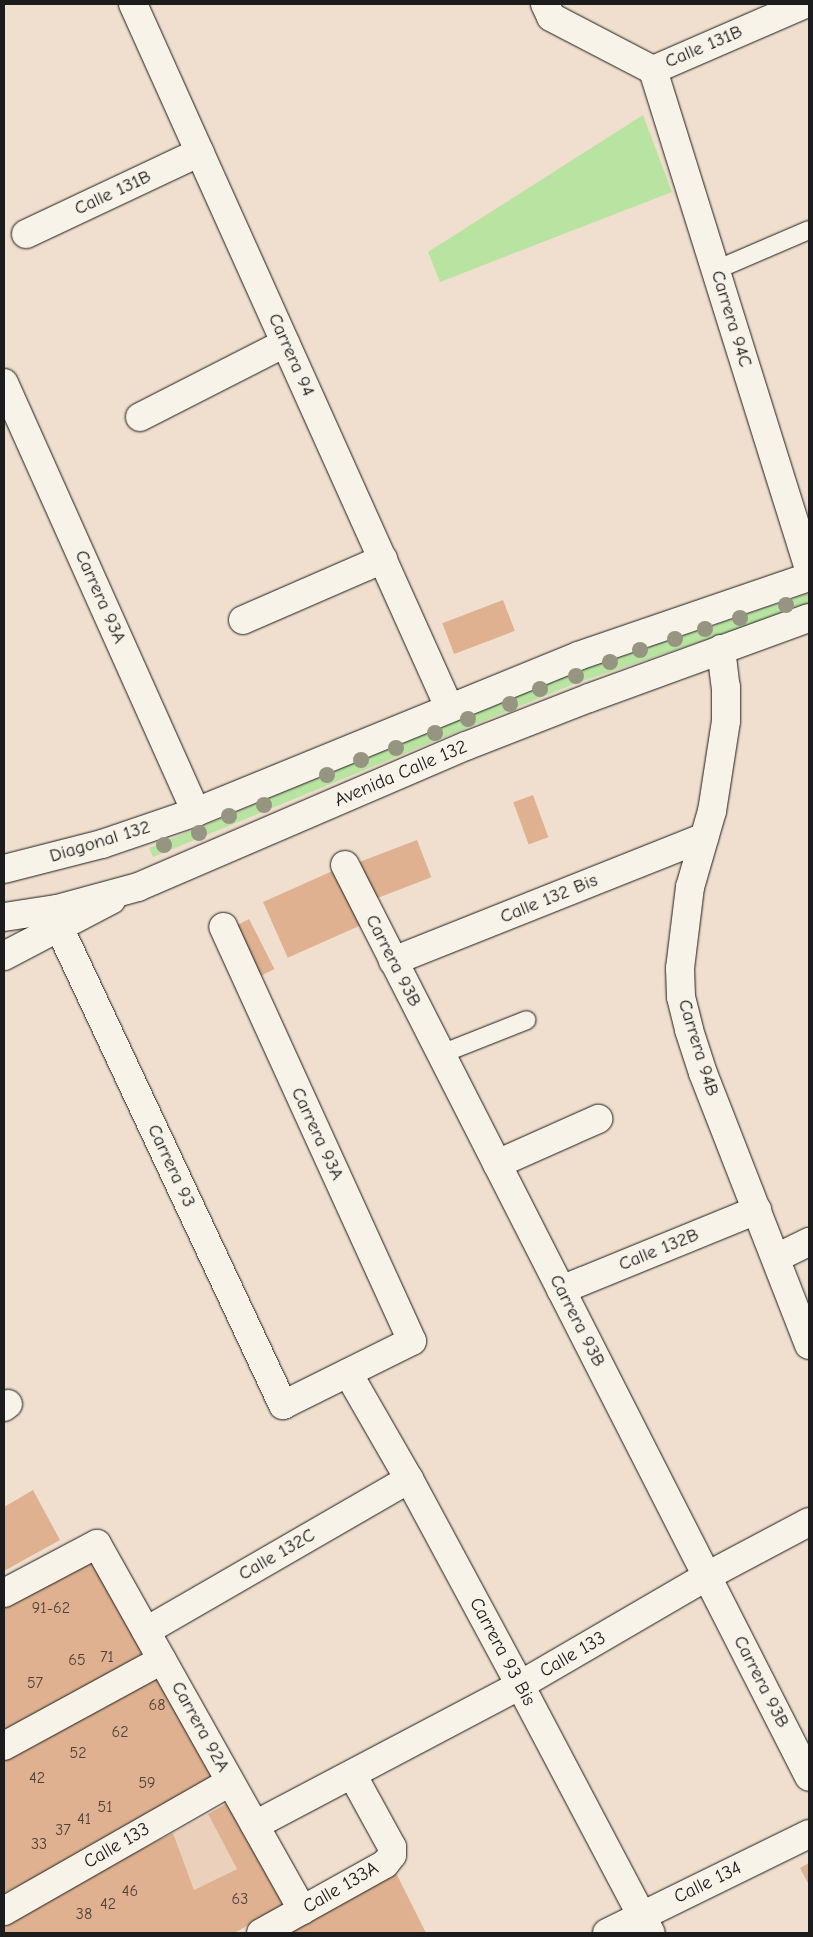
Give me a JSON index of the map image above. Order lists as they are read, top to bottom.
{
  "streets": {
    "street": [
      "Calle 131B",
      "Carrera 94C",
      "Carrera 94",
      "Carrera 93A",
      "Avenida Calle 132",
      "Diagonal 132",
      "Calle 132 Bis",
      "Carrera 93B",
      "Carrera 94B",
      "Carrera 93",
      "Calle 132B",
      "Calle 132C",
      "Carrera 93 Bis",
      "Calle 133",
      "Carrera 92A",
      "Calle 134",
      "Calle 133A"
    ]
  },
  "crossings": [
    ["Calle 131B", "Carrera 94C"],
    ["Calle 131B", "Carrera 94"],
    ["Carrera 93A", "Diagonal 132"],
    ["Carrera 93A", "Carrera 93"],
    ["Carrera 93A", "Carrera 93 Bis"],
    ["Avenida Calle 132", "Carrera 94B"],
    ["Avenida Calle 132", "Carrera 93"],
    ["Calle 132 Bis", "Carrera 93B"],
    ["Calle 132 Bis", "Carrera 94B"],
    ["Carrera 93B", "Calle 132B"],
    ["Carrera 93B", "Calle 133"],
    ["Carrera 94B", "Calle 132B"],
    ["Carrera 93", "Carrera 93 Bis"],
    ["Calle 132C", "Carrera 93 Bis"],
    ["Calle 132C", "Carrera 92A"],
    ["Carrera 93 Bis", "Calle 133"],
    ["Carrera 93 Bis", "Calle 134"],
    ["Calle 133", "Carrera 92A"],
    ["Calle 133", "Calle 133A"],
    ["Carrera 92A", "Calle 133A"]
  ],
  "house_numbers": [
    "91-62",
    "71",
    "65",
    "57",
    "68",
    "62",
    "52",
    "42",
    "59",
    "51",
    "41",
    "37",
    "33",
    "46",
    "63",
    "42",
    "38"
  ]
}
